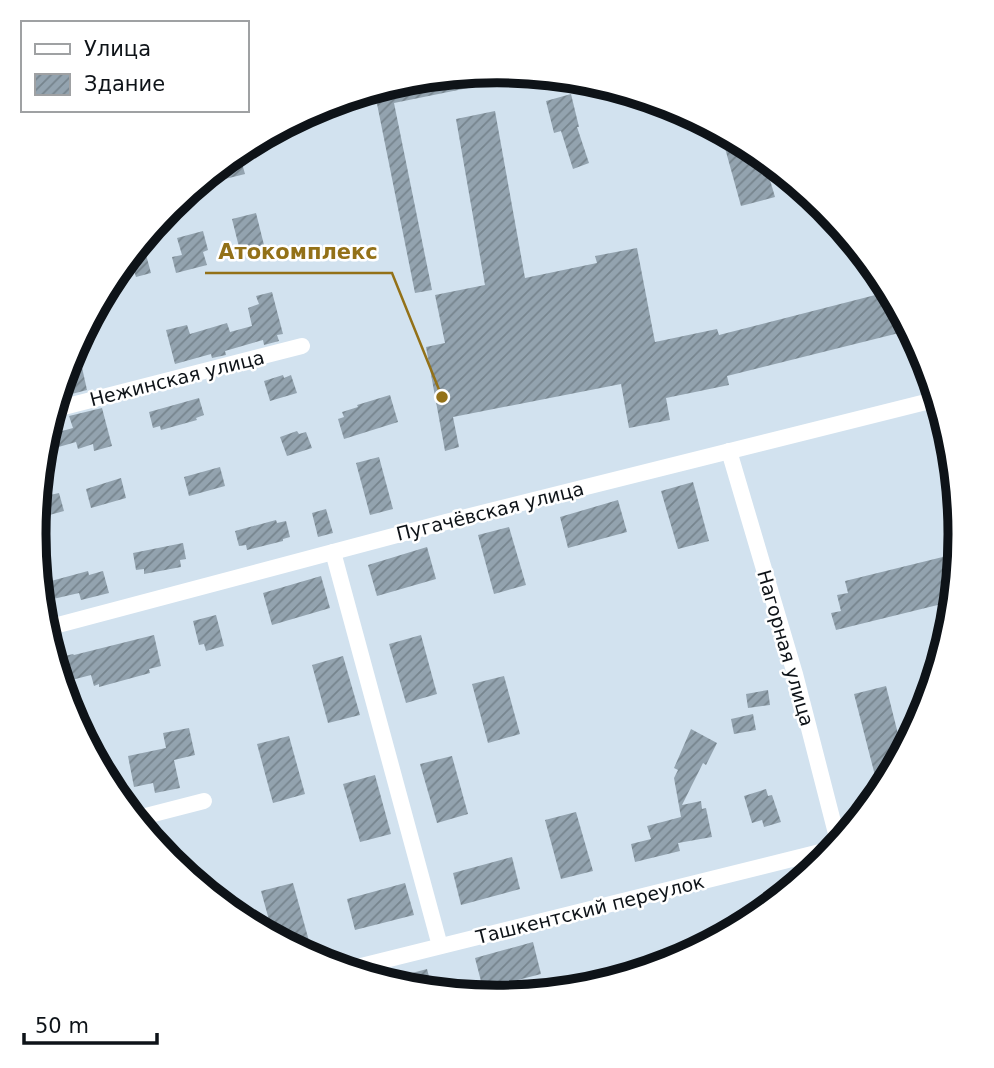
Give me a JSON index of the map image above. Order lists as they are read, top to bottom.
{
  "streets": {
    "street": [
      "Нежинская улица",
      "Пугачёвская улица",
      "Нагорная улица",
      "Ташкентский переулок"
    ]
  },
  "crossings": [
    ["Пугачёвская улица", "Нагорная улица"]
  ],
  "places": ["Атокомплекс"],
  "legend": ["Улица", "Здание"],
  "scale_bar": "50 m"
}
